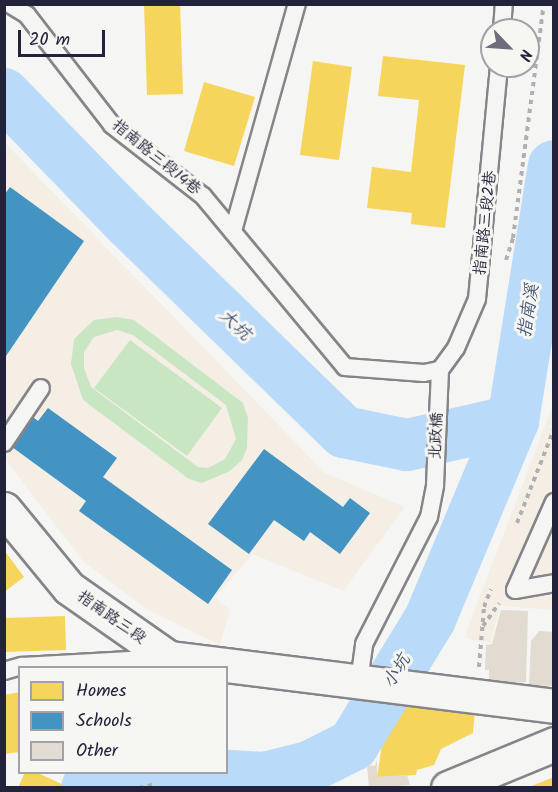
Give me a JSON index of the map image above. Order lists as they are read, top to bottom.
{
  "streets": {
    "street": ["指南路三段"],
    "lane": ["指南路三段14巷", "指南路三段2巷", "北政橋"]
  },
  "crossings": [
    ["指南路三段14巷", "指南路三段2巷"],
    ["指南路三段14巷", "北政橋"],
    ["指南路三段2巷", "北政橋"],
    ["北政橋", "指南路三段"]
  ],
  "water": ["指南溪", "大坑", "小坑"],
  "legend": ["Homes", "Schools", "Other"],
  "scale_bar": "20 m",
  "north": "bottom right"
}
